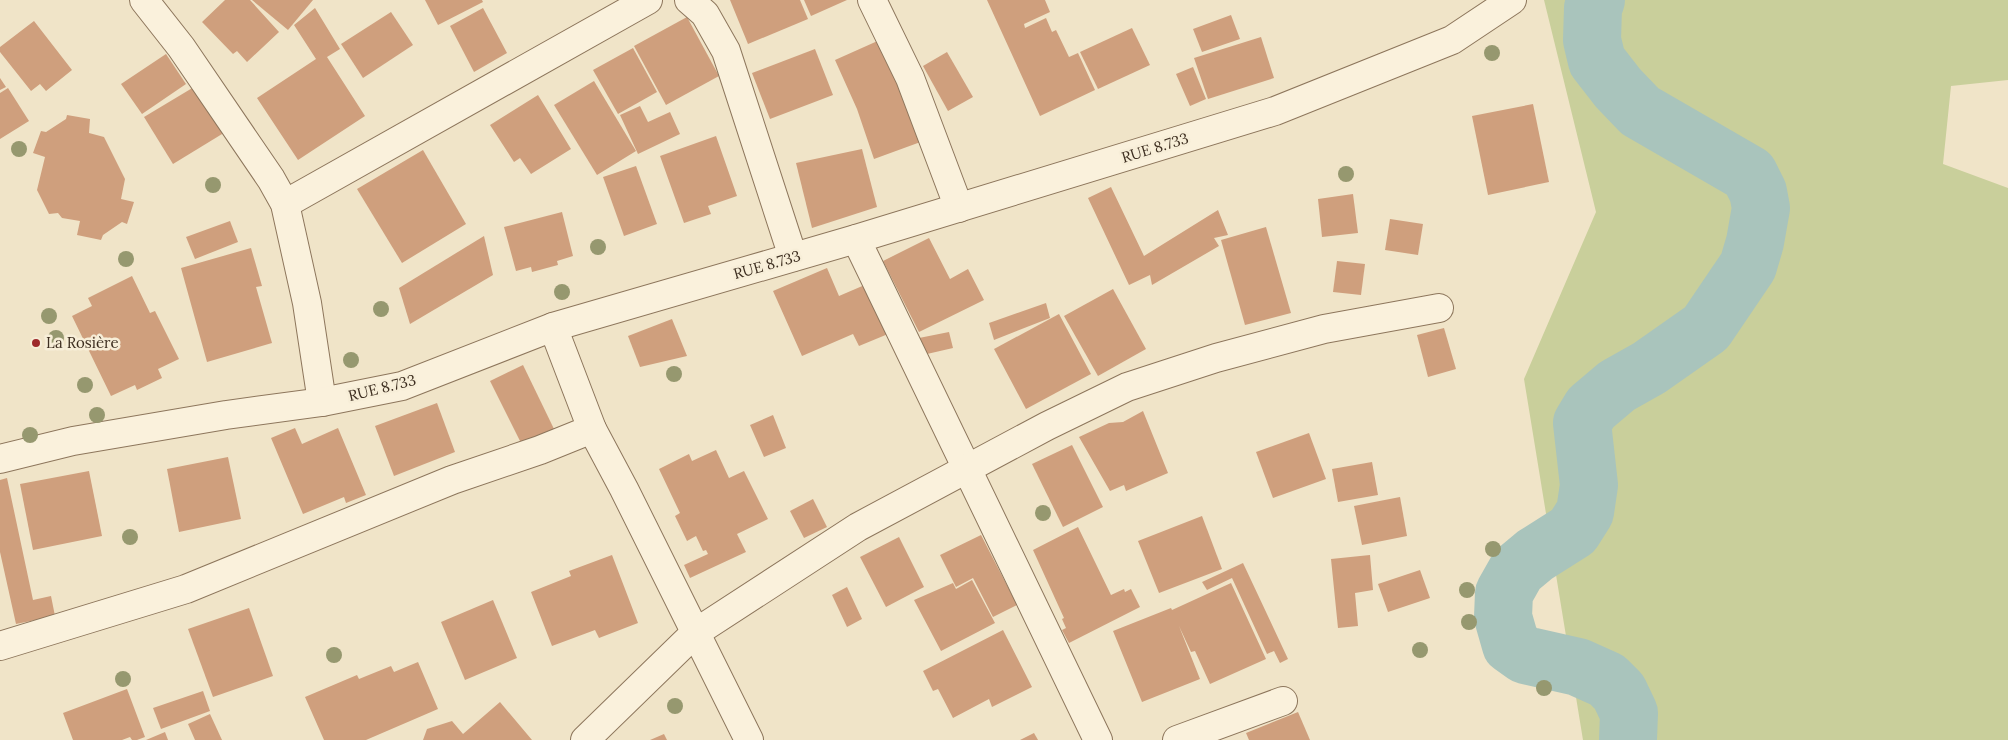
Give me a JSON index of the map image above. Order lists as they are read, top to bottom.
{
  "streets": {
    "street": ["RUE 8.733"]
  },
  "places": ["La Rosière"]
}
